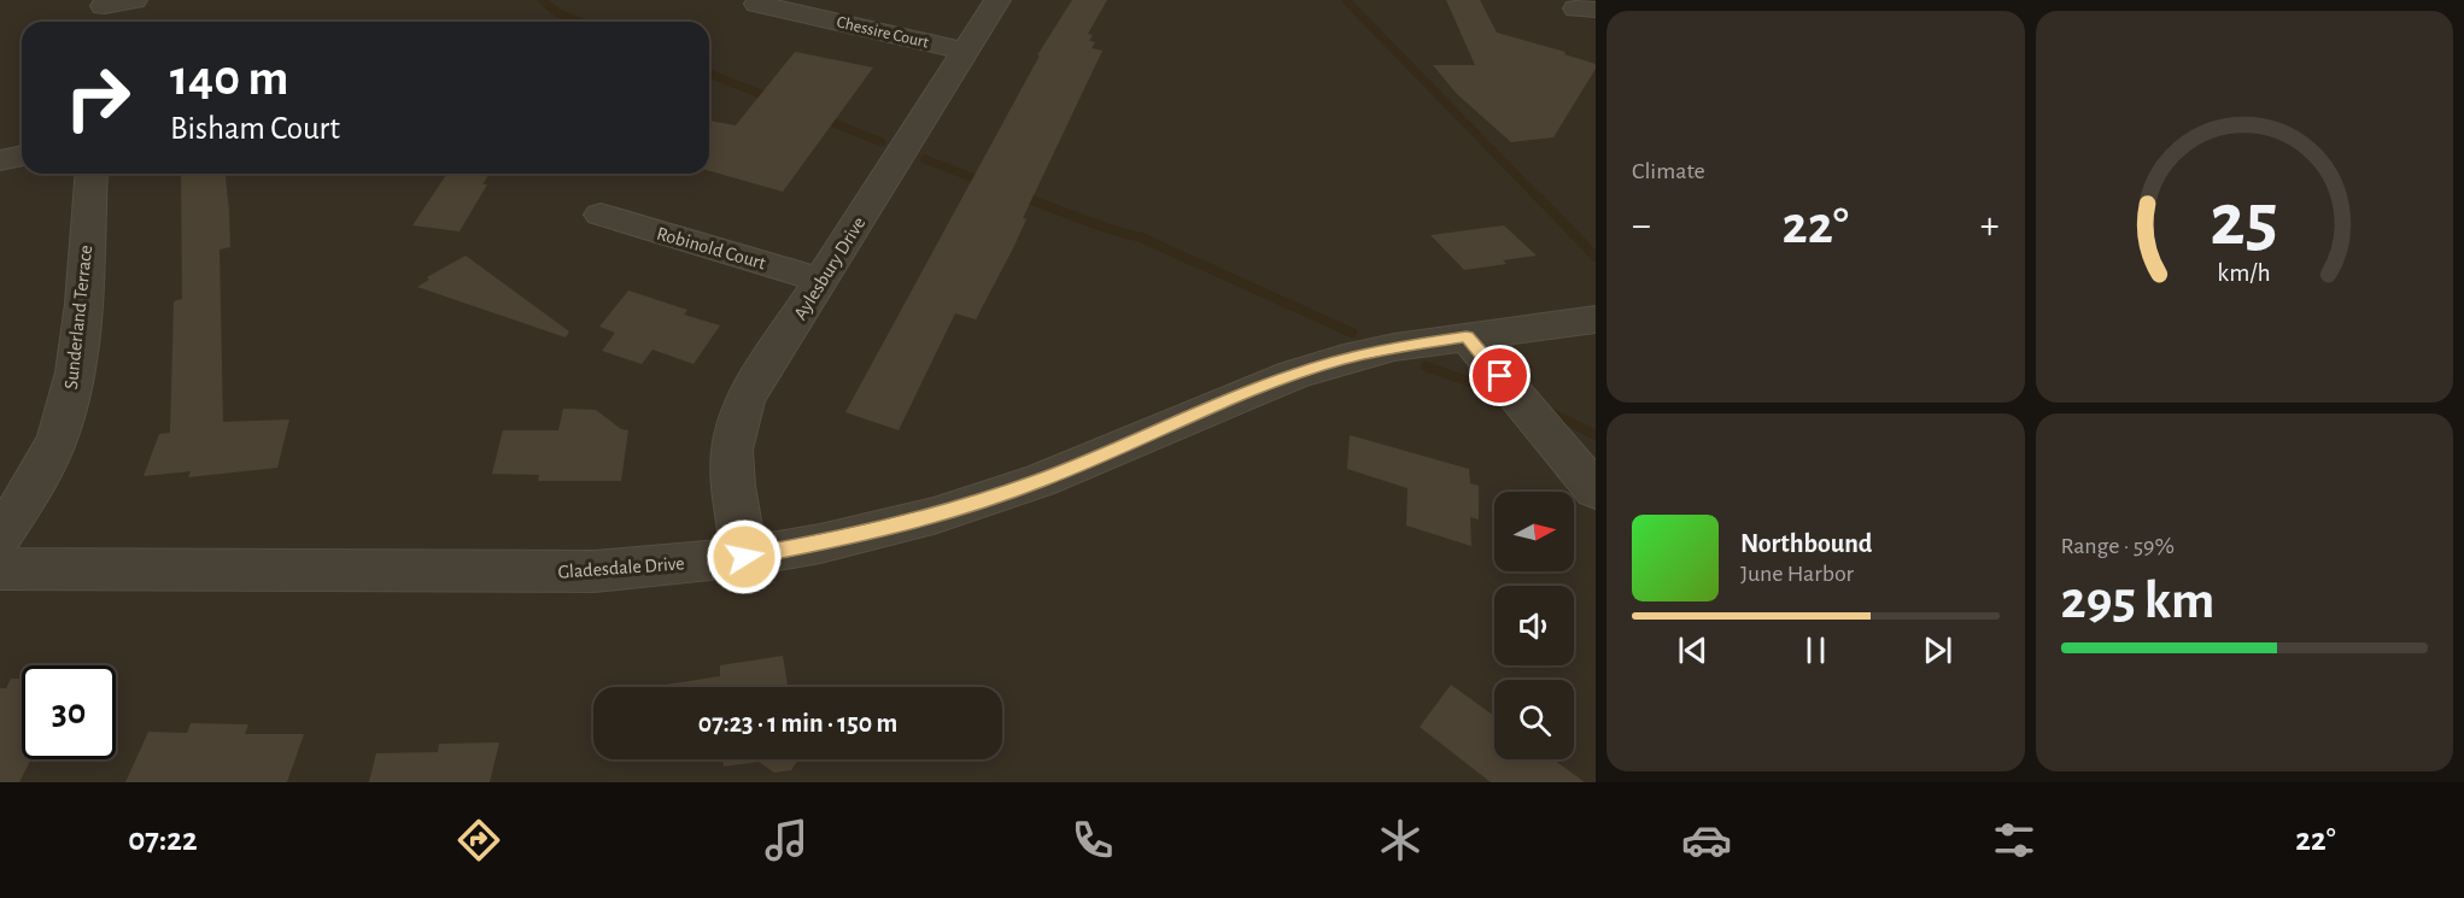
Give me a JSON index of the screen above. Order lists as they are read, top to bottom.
{
  "streets": {
    "street": [
      "Chessire Court",
      "Robinold Court",
      "Aylesbury Drive",
      "Sunderland Terrace",
      "Gladesdale Drive"
    ]
  },
  "crossings": [
    ["Chessire Court", "Aylesbury Drive"],
    ["Robinold Court", "Aylesbury Drive"],
    ["Aylesbury Drive", "Gladesdale Drive"]
  ],
  "north": "right",
  "page": {
    "tile": [
      "Climate",
      ["Range · 59%", "295 km"]
    ],
    "turn": ["140 m", "Bisham Court"],
    "heat": ["−", "22°", "+"],
    "song": ["Northbound", "June Harbor"],
    "limit": "30",
    "trip": "07:23 · 1 min · 150 m",
    "tabs": ["07:22", "22°"],
    "gauge": ["25", "km/h"]
  }
}
